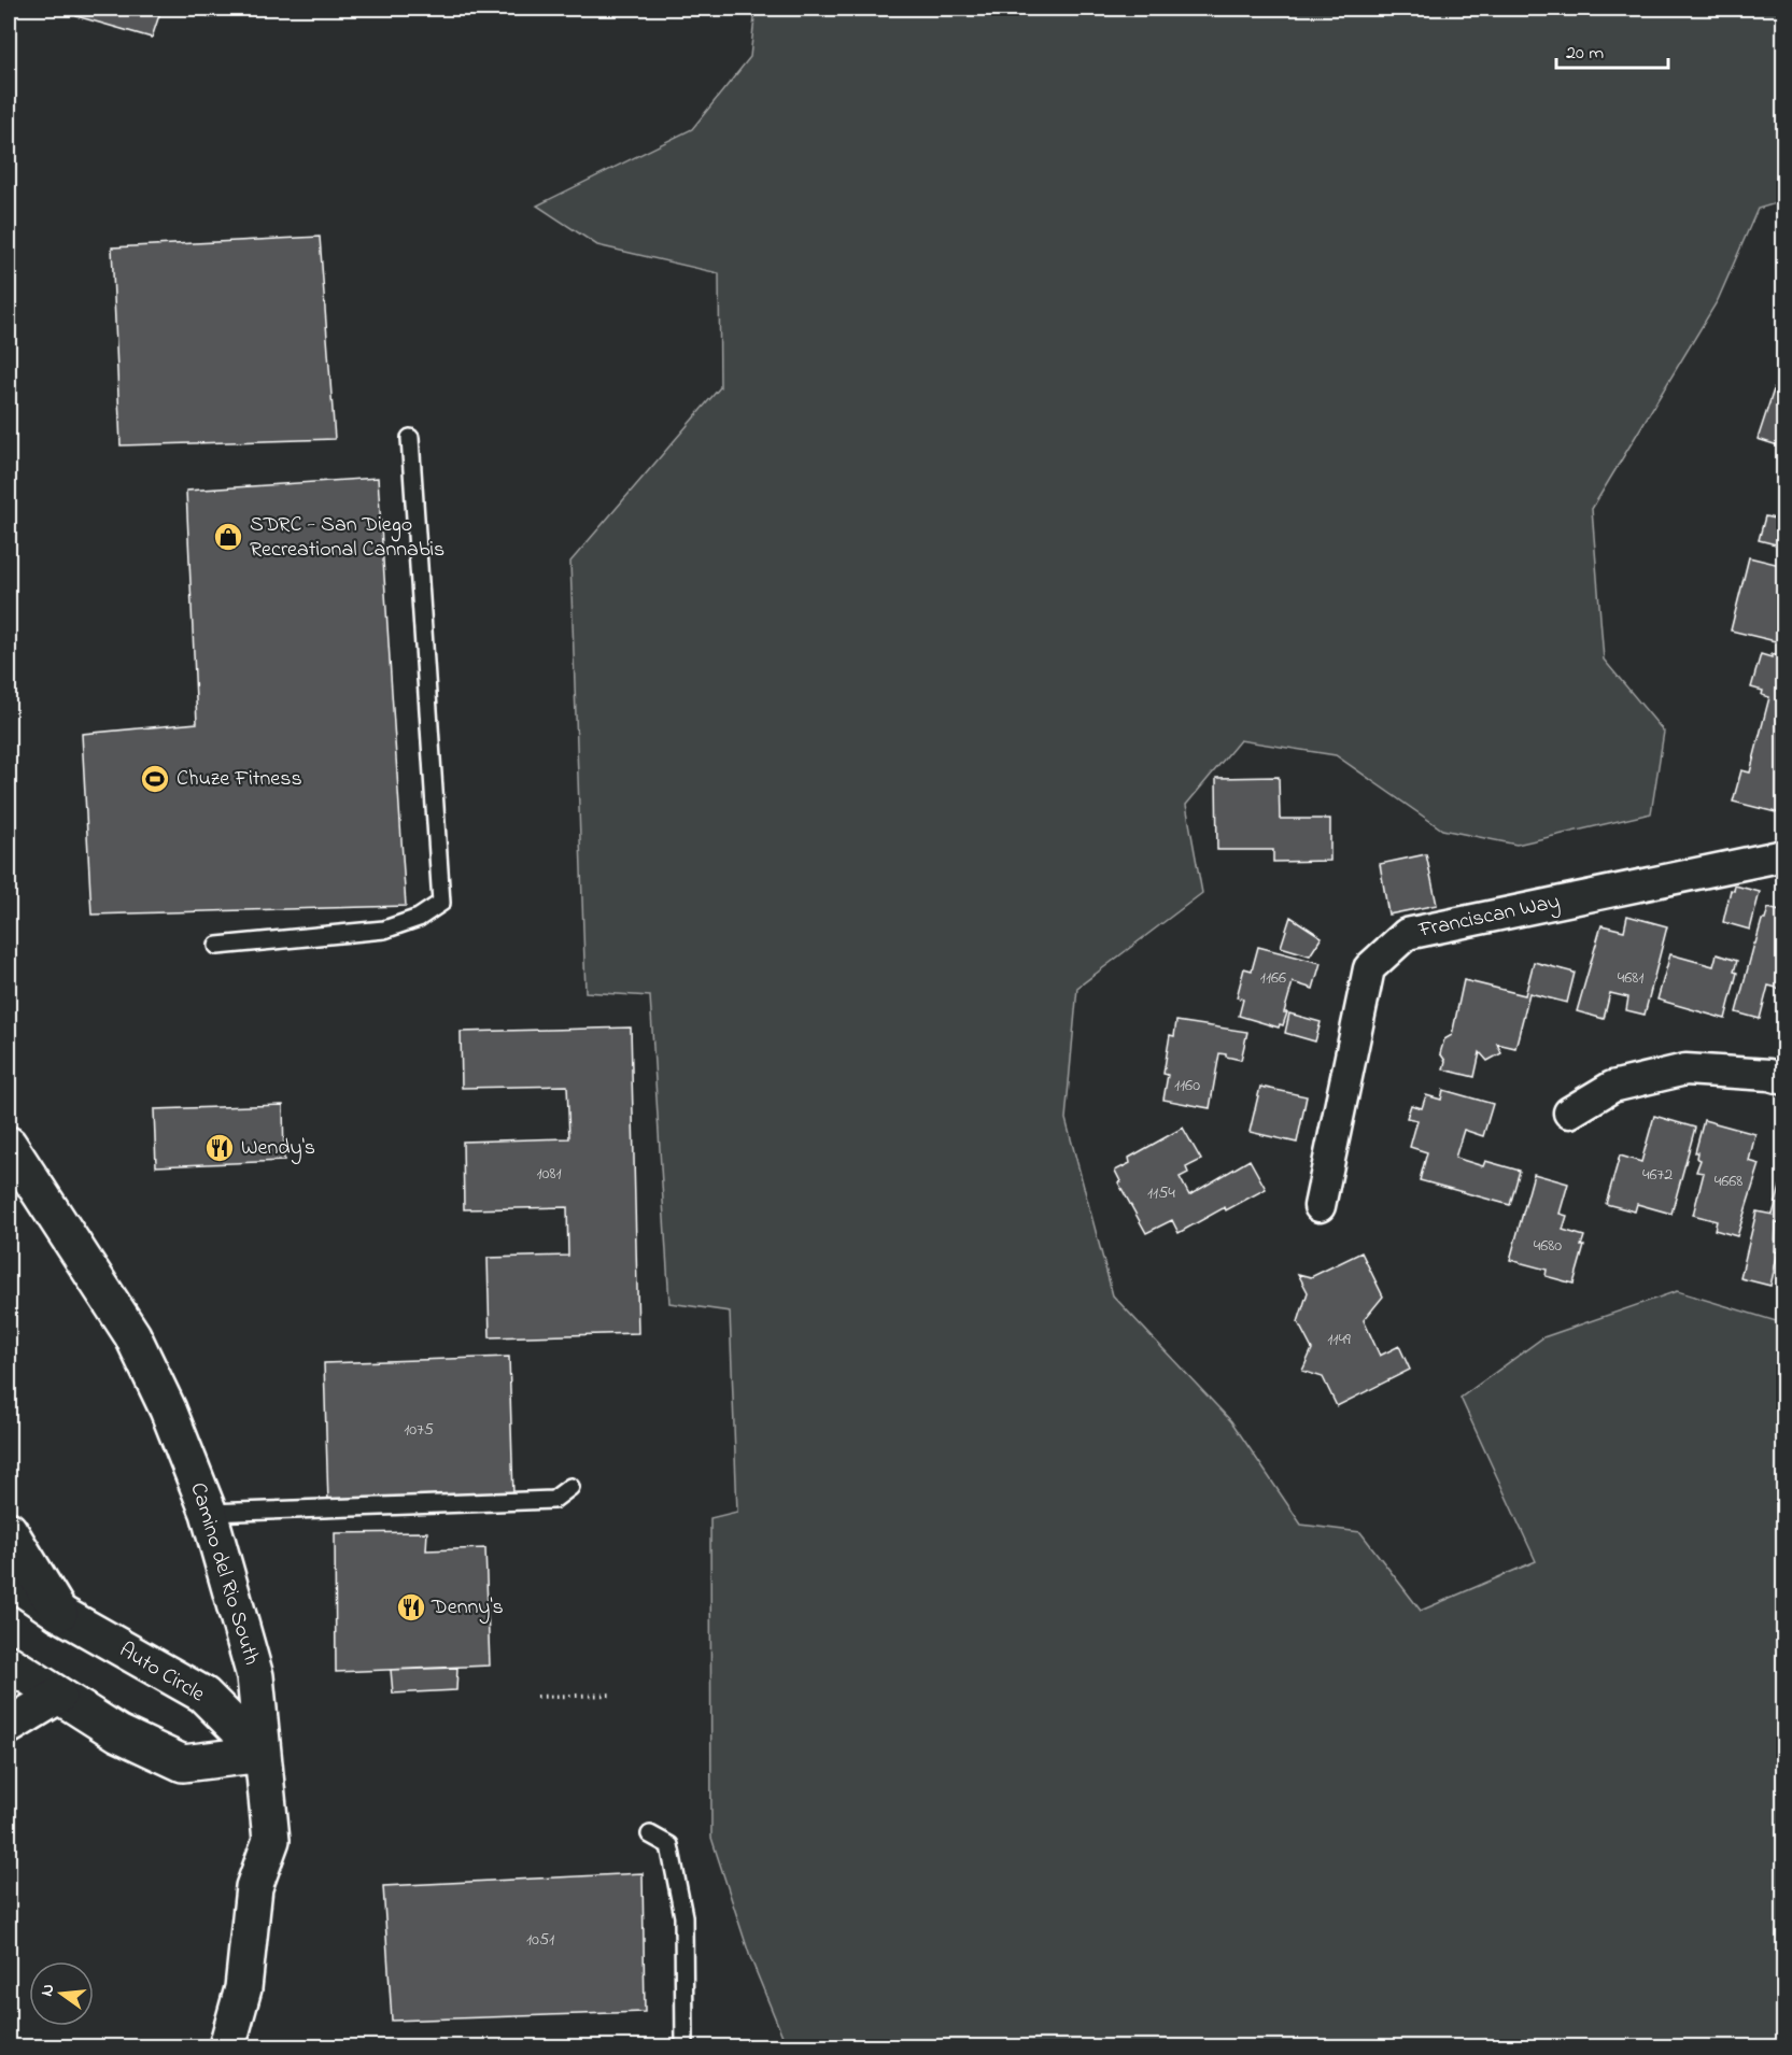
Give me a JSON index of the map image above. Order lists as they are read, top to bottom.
{
  "streets": {
    "main road": ["Camino del Rio South", "Auto Circle"],
    "street": ["Franciscan Way"]
  },
  "crossings": [
    ["Camino del Rio South", "Auto Circle"]
  ],
  "places": {
    "shop": ["SDRC - San Diego Recreational Cannabis"],
    "sports": ["Chuze Fitness"],
    "restaurant": ["Wendy's", "Denny's"]
  },
  "house_numbers": [
    "1166",
    "4681",
    "1160",
    "1081",
    "4672",
    "4668",
    "1154",
    "4680",
    "1149",
    "1075",
    "1051"
  ],
  "scale_bar": "20 m",
  "north": "left"
}
